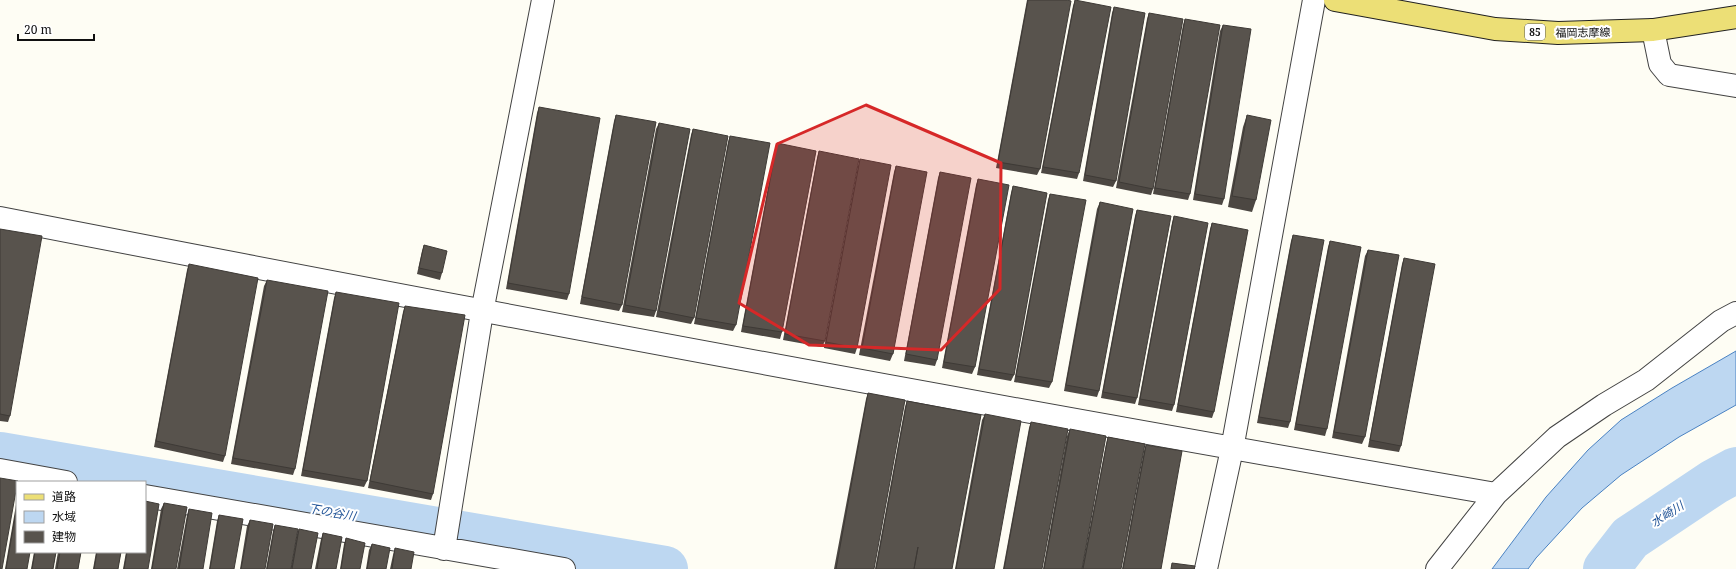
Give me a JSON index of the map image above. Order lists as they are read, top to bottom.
{
  "streets": {
    "main road": ["85", "福岡志摩線"]
  },
  "water": ["下の谷川", "水崎川"],
  "legend": ["道路", "水域", "建物"],
  "scale_bar": "20 m"
}
